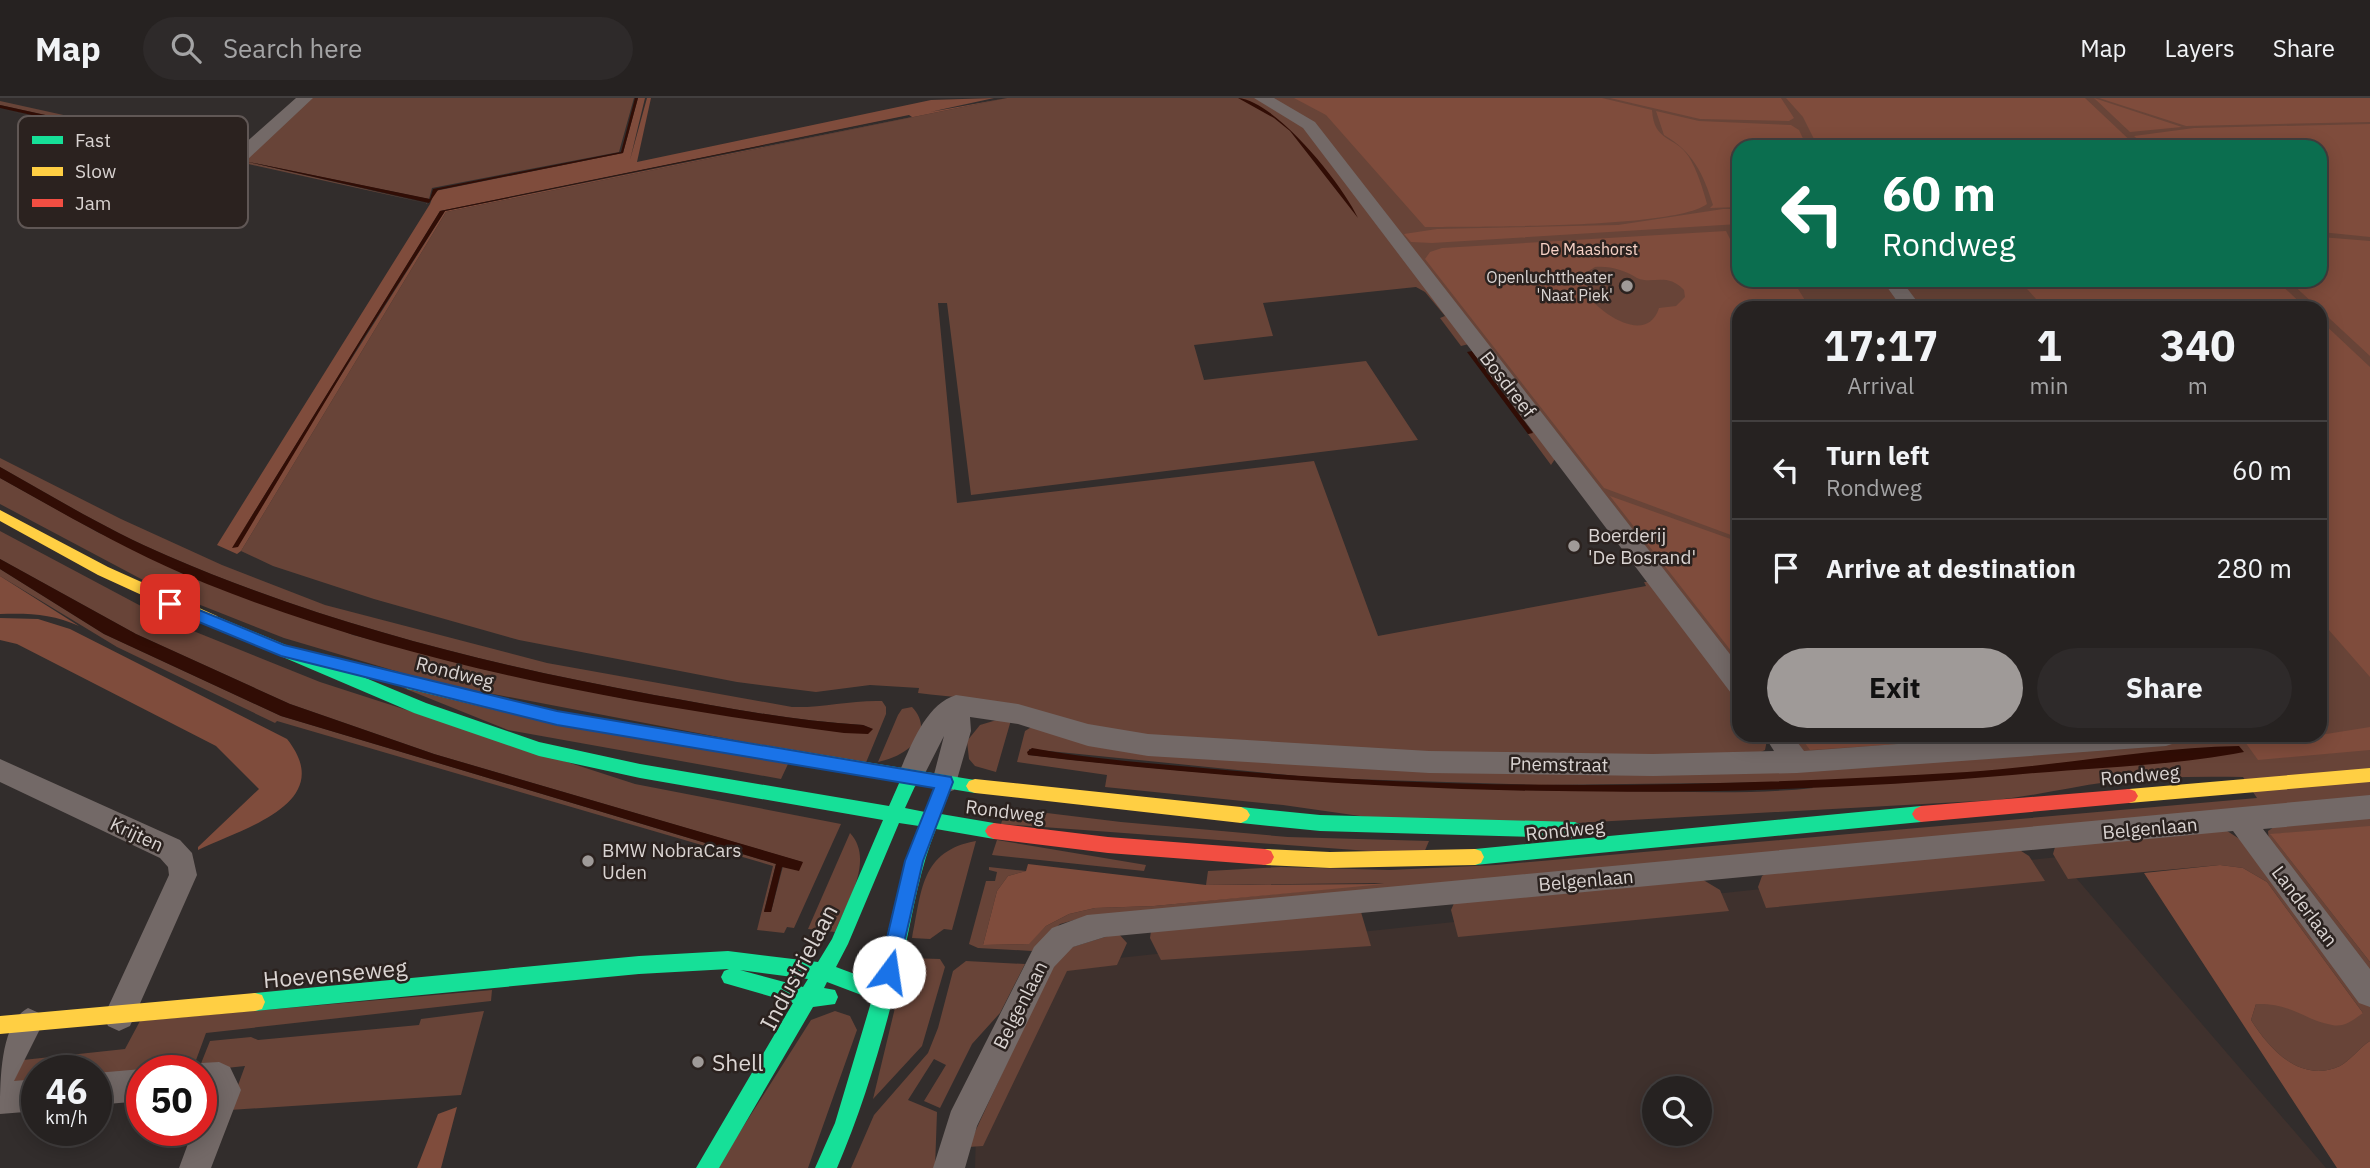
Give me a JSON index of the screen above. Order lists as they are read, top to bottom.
{
  "streets": {
    "main road": ["Rondweg", "Industrielaan", "Hoevenseweg"],
    "street": [
      "Bosdreef",
      "Pnemstraat",
      "Belgenlaan",
      "Krijten",
      "Landerlaan"
    ]
  },
  "crossings": [
    ["Rondweg", "Industrielaan"],
    ["Belgenlaan", "Landerlaan"],
    ["Krijten", "Hoevenseweg"],
    ["Industrielaan", "Hoevenseweg"]
  ],
  "parks": ["De Maashorst"],
  "places": [
    "Openluchttheater 'Naat Piek'",
    "Boerderij 'De Bosrand'",
    "BMW NobraCars Uden",
    "Shell"
  ],
  "legend": ["Fast", "Slow", "Jam"],
  "page": {
    "header": "Map",
    "search": "Search here",
    "nav": ["Map", "Layers", "Share"],
    "turn": ["60 m", "Rondweg"],
    "eta": [
      "17:17",
      "Arrival",
      "1",
      "min",
      "340",
      "m"
    ],
    "list": [
      {
        "name": "Turn left",
        "note": "Rondweg",
        "value": "60 m"
      },
      {
        "name": "Arrive at destination",
        "value": "280 m"
      }
    ],
    "buttons": ["Exit", "Share"],
    "speed": "46 km/h",
    "limit": "50"
  }
}
